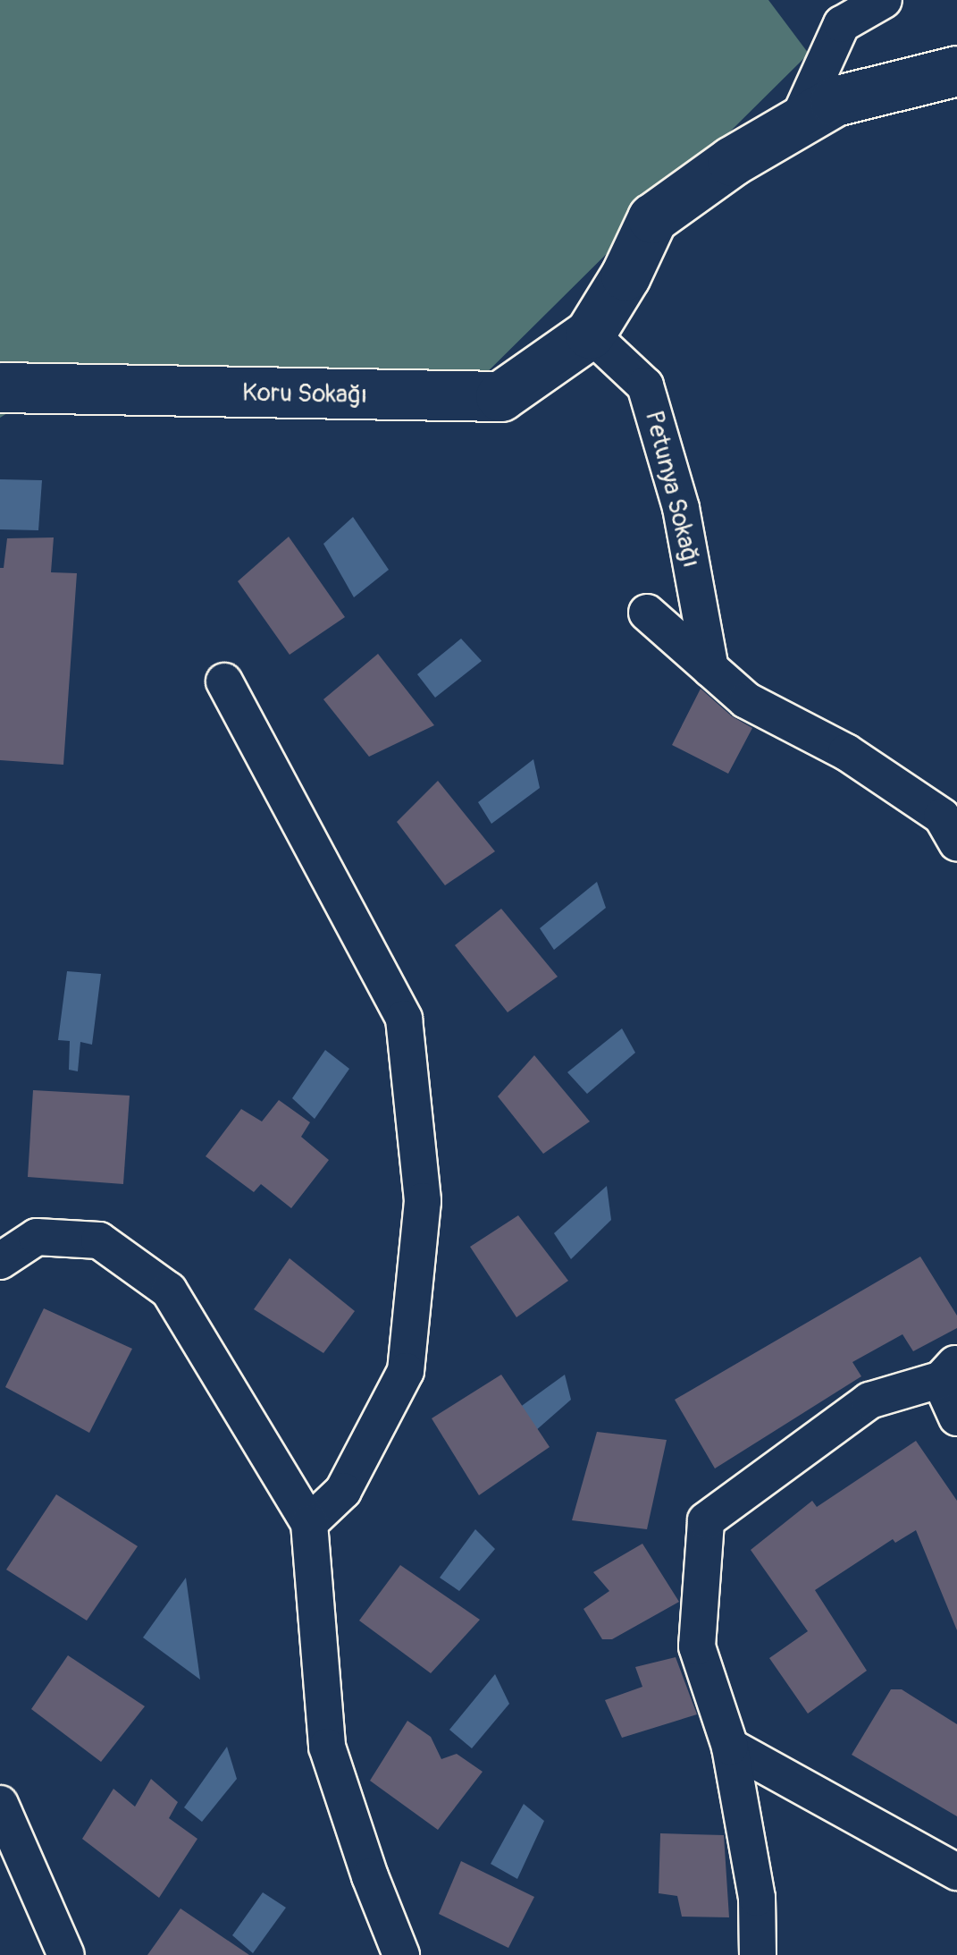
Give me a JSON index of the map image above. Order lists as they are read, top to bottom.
{
  "streets": {
    "street": ["Koru Sokağı", "Petunya Sokağı"]
  },
  "crossings": [
    ["Koru Sokağı", "Petunya Sokağı"]
  ]
}
